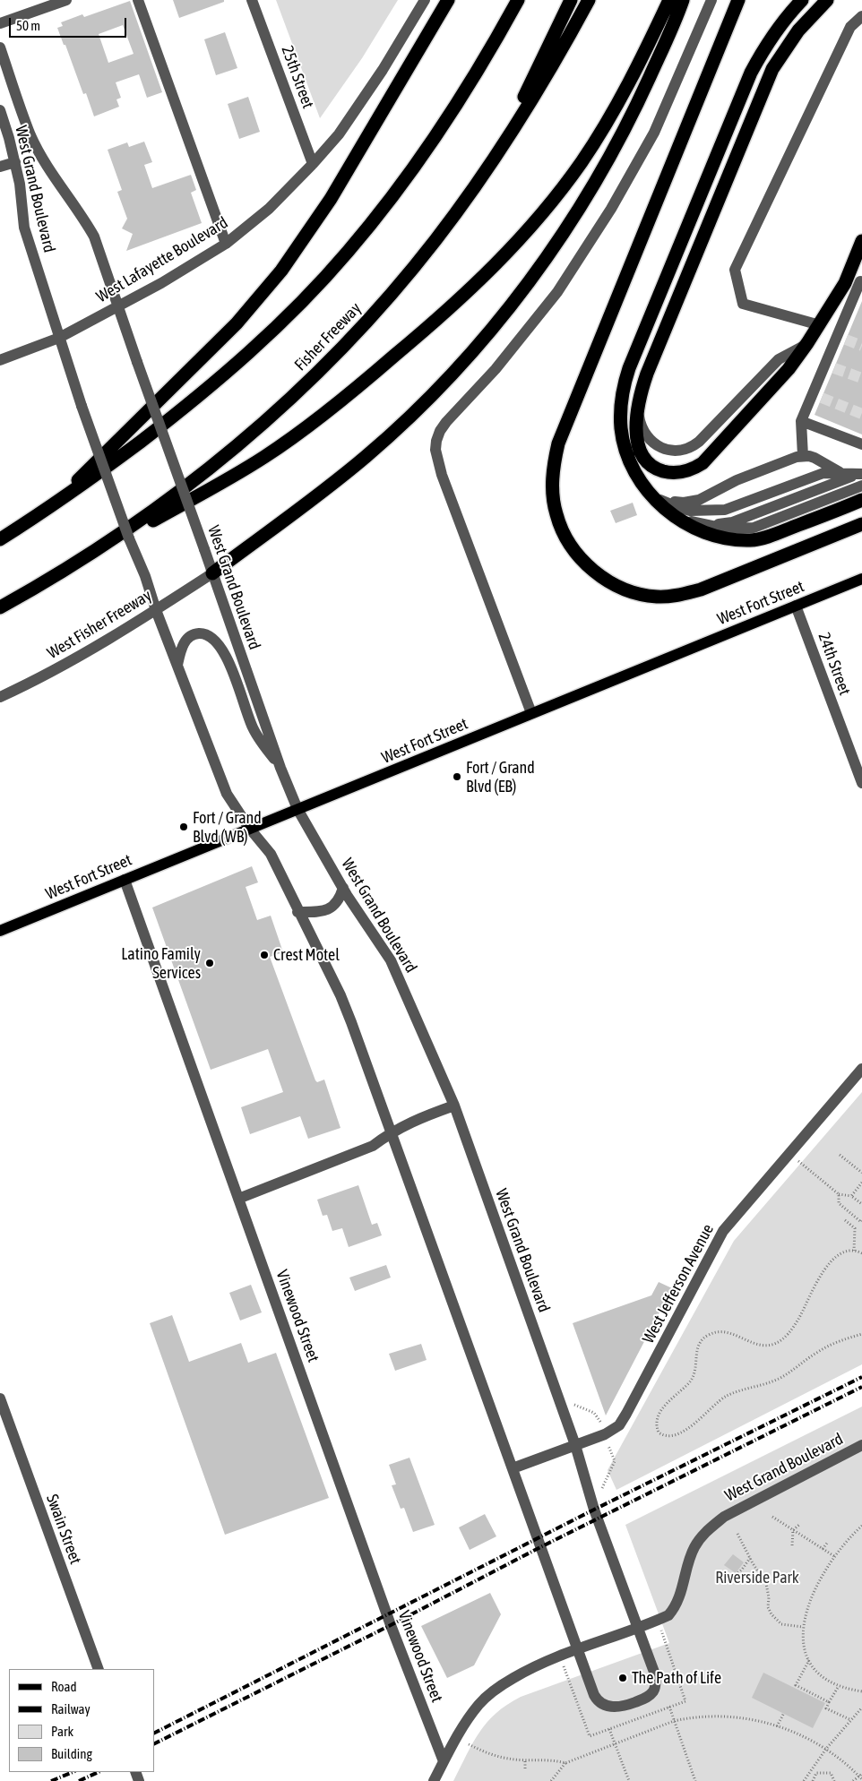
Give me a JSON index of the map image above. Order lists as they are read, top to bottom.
{
  "streets": {
    "highway": ["Fisher Freeway"],
    "main road": ["West Fort Street"],
    "street": [
      "25th Street",
      "West Grand Boulevard",
      "West Lafayette Boulevard",
      "West Fisher Freeway",
      "24th Street",
      "West Jefferson Avenue",
      "Vinewood Street",
      "Swain Street"
    ]
  },
  "crossings": [
    ["25th Street", "West Lafayette Boulevard"],
    ["West Grand Boulevard", "West Lafayette Boulevard"],
    ["West Grand Boulevard", "West Fort Street"],
    ["West Grand Boulevard", "West Fisher Freeway"],
    ["West Grand Boulevard", "West Jefferson Avenue"],
    ["West Fort Street", "24th Street"],
    ["West Fort Street", "Vinewood Street"]
  ],
  "parks": ["Riverside Park"],
  "places": [
    "Fort / Grand Blvd (EB)",
    "Fort / Grand Blvd (WB)",
    "Crest Motel",
    "Latino Family Services",
    "The Path of Life"
  ],
  "legend": [
    "Road",
    "Railway",
    "Park",
    "Building"
  ],
  "scale_bar": "50 m"
}
